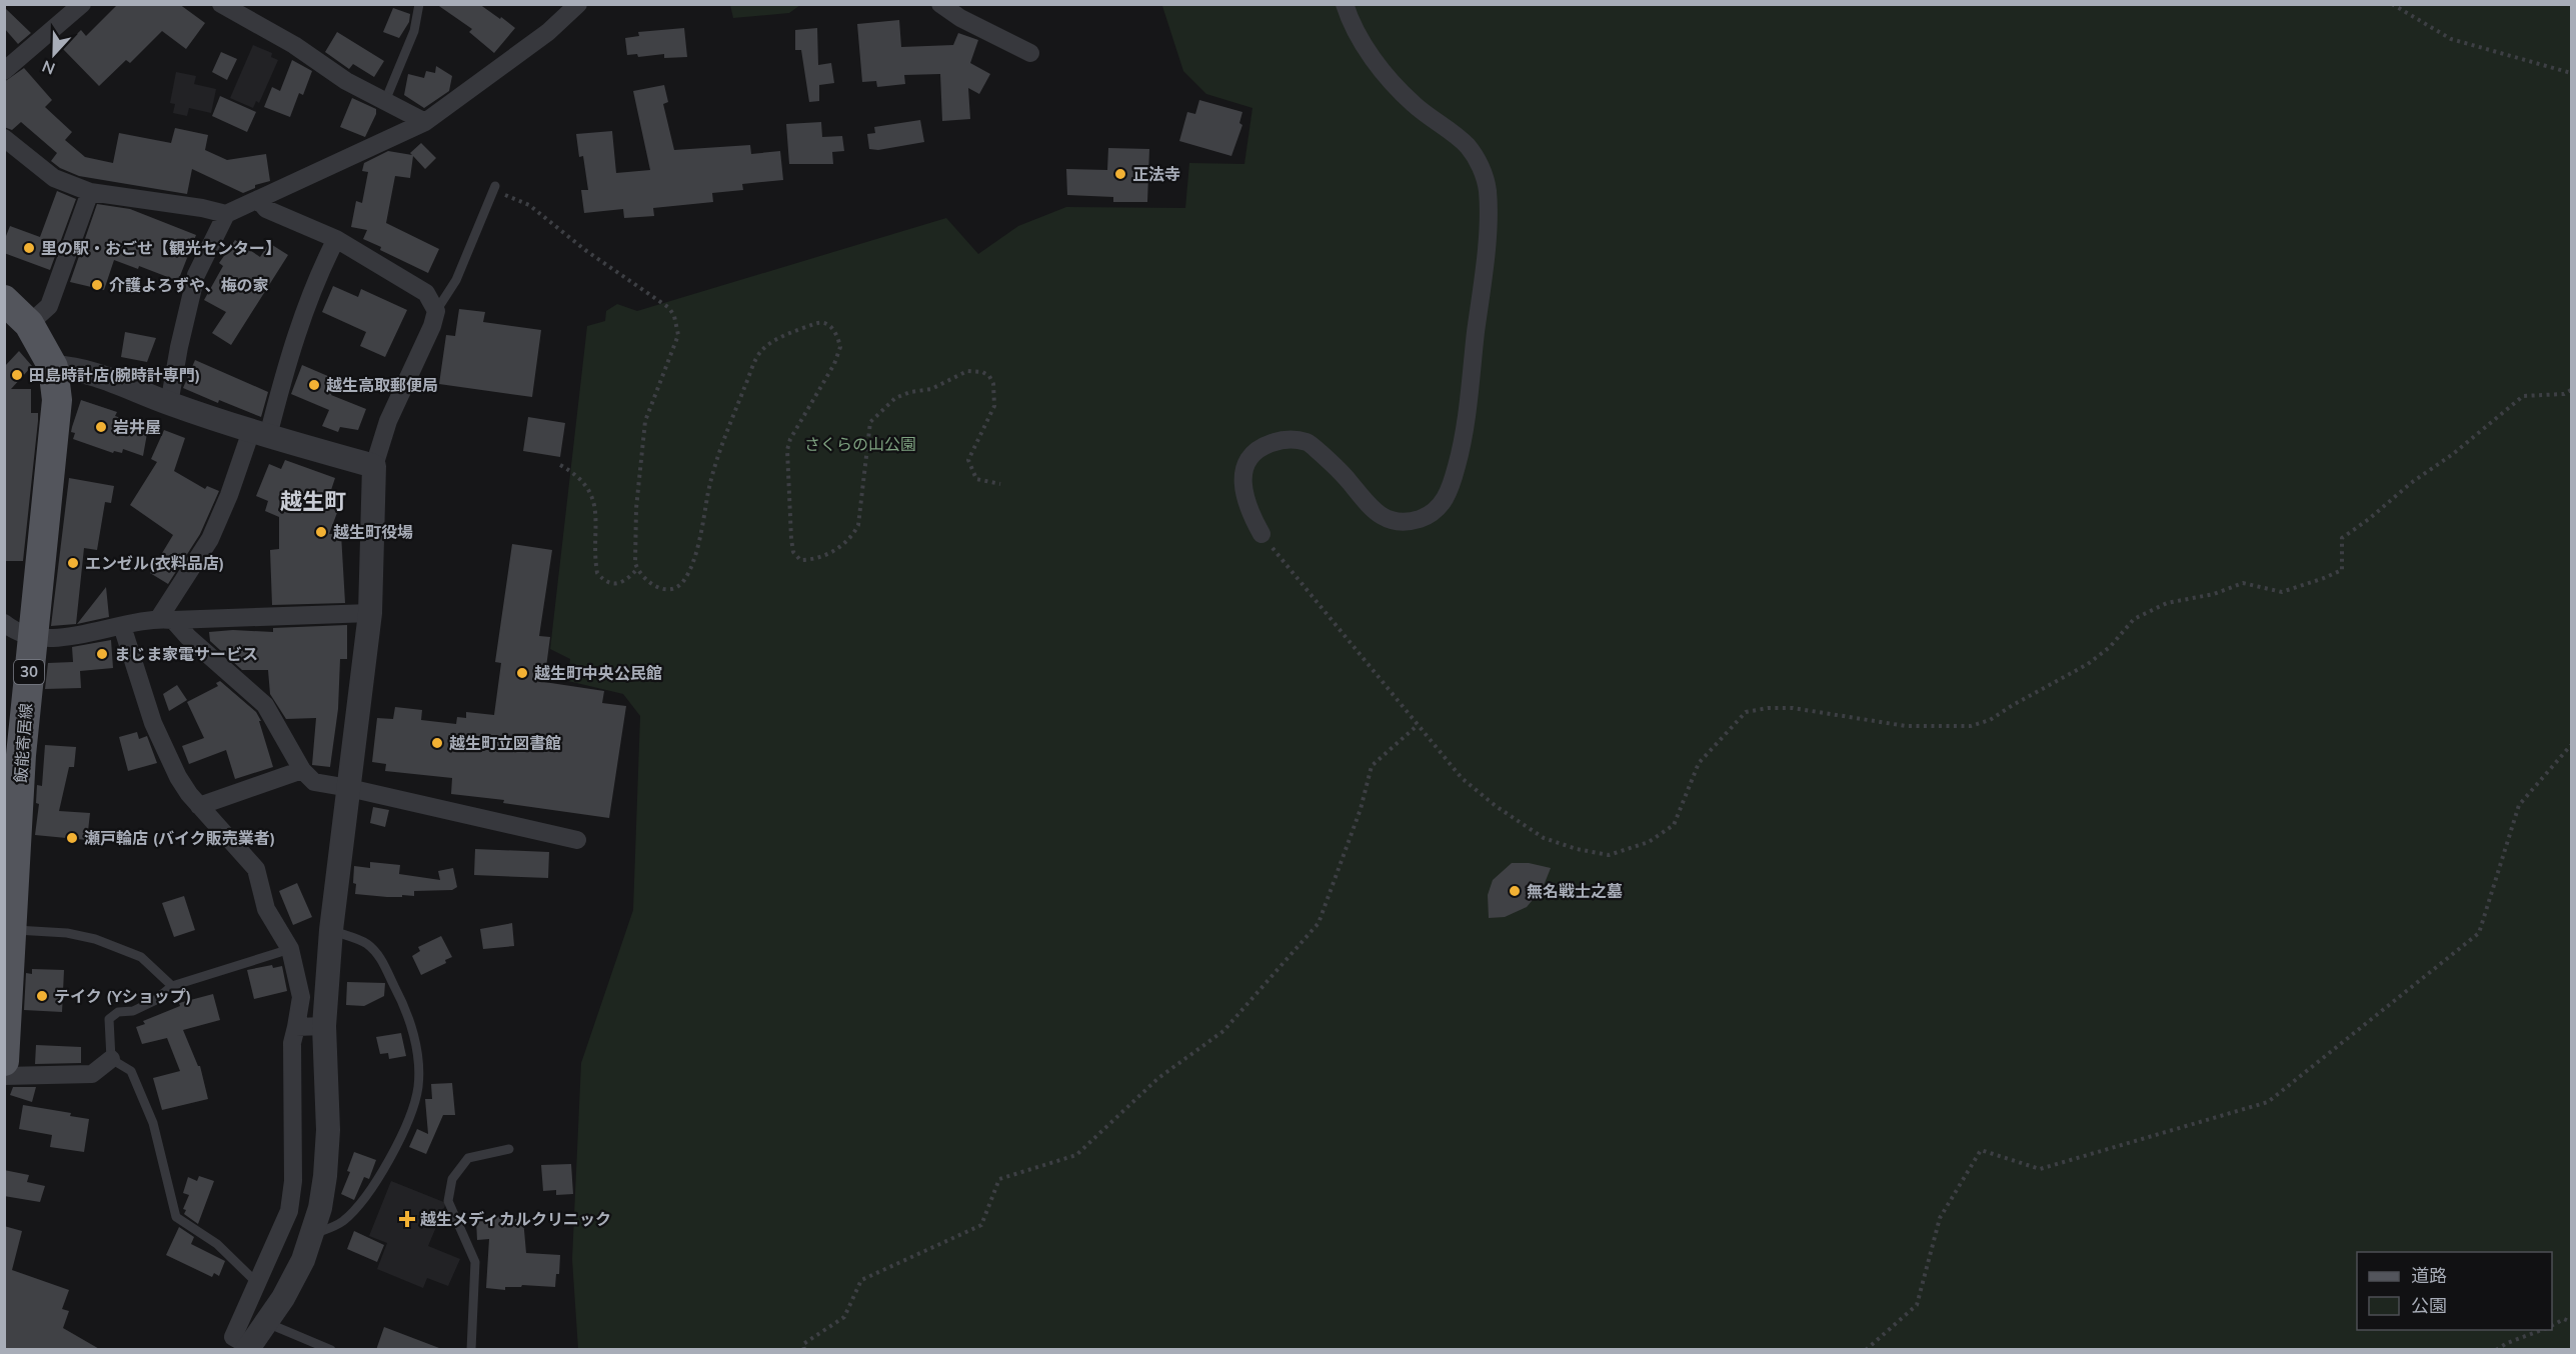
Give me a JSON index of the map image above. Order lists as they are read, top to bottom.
{
  "streets": {
    "main road": ["30", "飯能寄居線"]
  },
  "districts": ["越生町"],
  "parks": ["さくらの山公園"],
  "places": {
    "other": [
      "正法寺",
      "里の駅・おごせ【観光センター】",
      "介護よろずや、梅の家",
      "田島時計店(腕時計専門)",
      "越生高取郵便局",
      "岩井屋",
      "越生町役場",
      "エンゼル(衣料品店)",
      "まじま家電サービス",
      "越生町中央公民館",
      "越生町立図書館",
      "瀬戸輪店 (バイク販売業者)",
      "無名戦士之墓",
      "テイク (Yショップ)"
    ],
    "health": ["越生メディカルクリニック"]
  },
  "legend": ["道路", "公園"],
  "north": "bottom"
}
